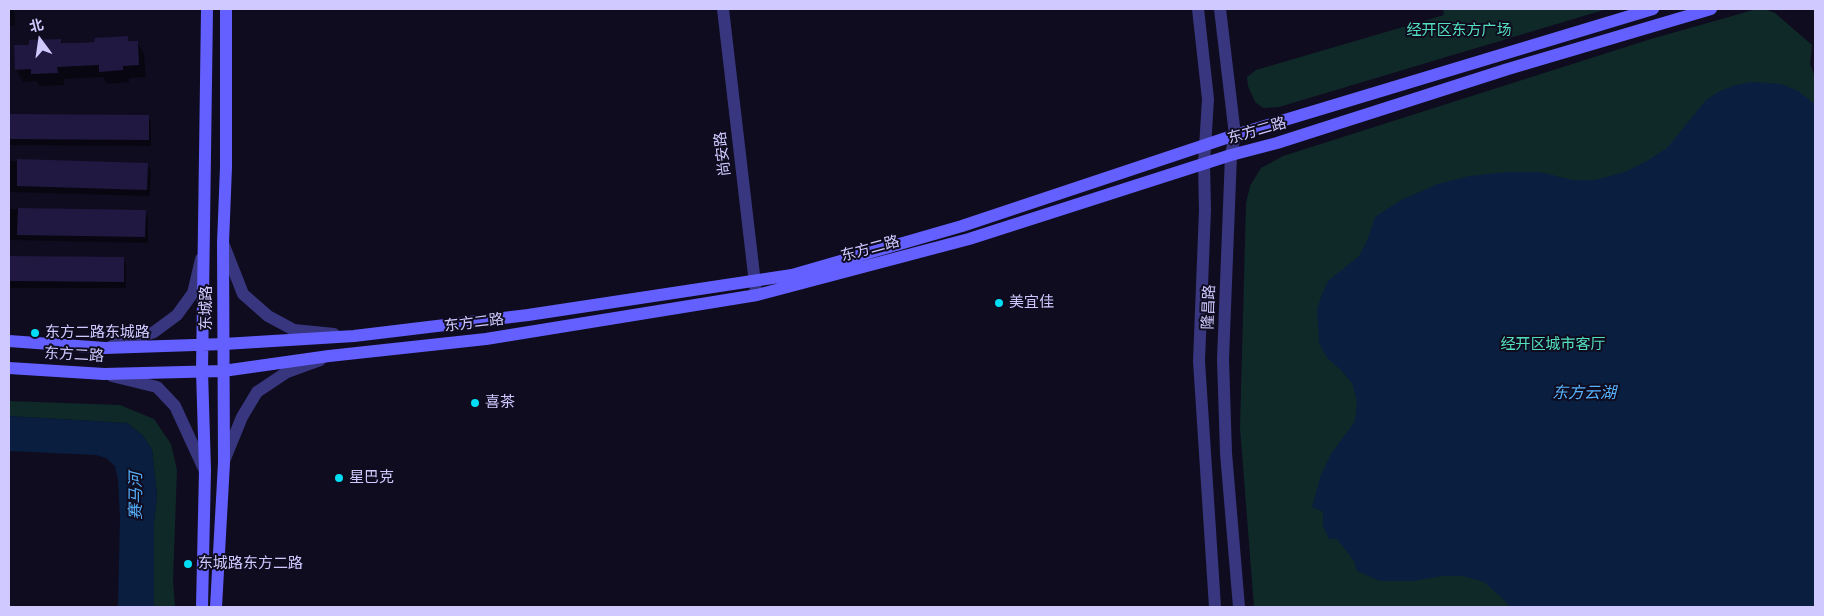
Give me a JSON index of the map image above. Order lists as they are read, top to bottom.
{
  "streets": {
    "main road": ["东方二路", "东城路"],
    "street": ["尚安路", "隆昌路"]
  },
  "crossings": [
    ["东方二路", "尚安路"],
    ["东方二路", "隆昌路"],
    ["东方二路", "东城路"]
  ],
  "water": ["东方云湖", "赛马河"],
  "parks": ["经开区东方广场", "经开区城市客厅"],
  "places": [
    "美宜佳",
    "东方二路东城路",
    "喜茶",
    "星巴克",
    "东城路东方二路"
  ],
  "north": "top"
}
